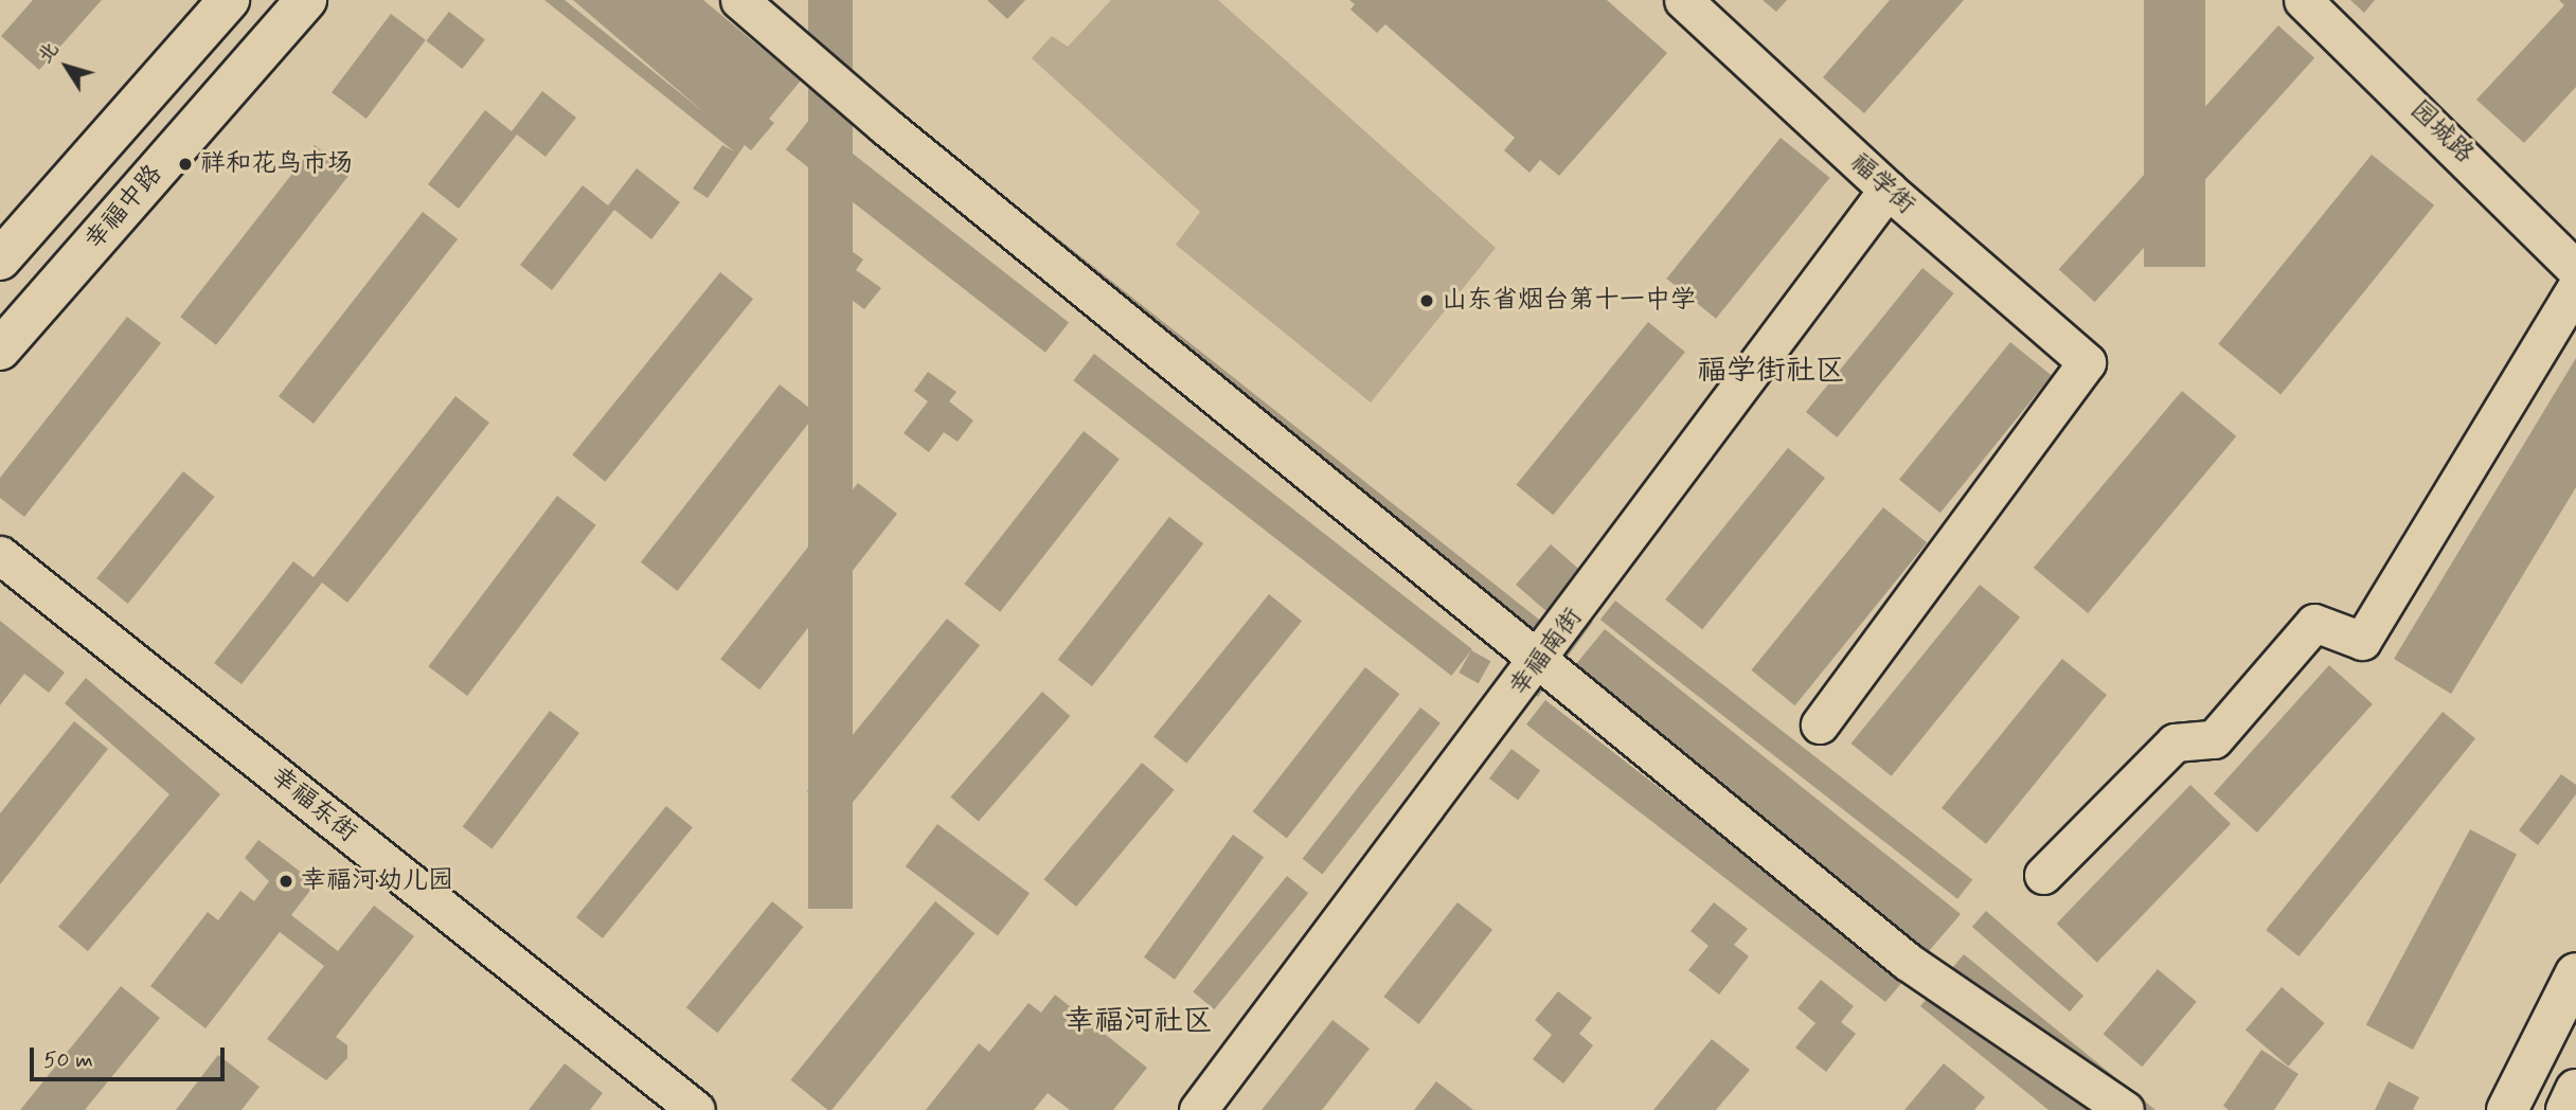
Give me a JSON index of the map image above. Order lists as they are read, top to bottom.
{
  "streets": {
    "main road": ["幸福中路"],
    "street": [
      "园城路",
      "福学街",
      "幸福南街",
      "幸福东街"
    ]
  },
  "crossings": [
    ["福学街", "幸福南街"]
  ],
  "districts": ["福学街社区", "幸福河社区"],
  "places": ["祥和花鸟市场", "山东省烟台第十一中学", "幸福河幼儿园"],
  "scale_bar": "50 m",
  "north": "top left"
}
